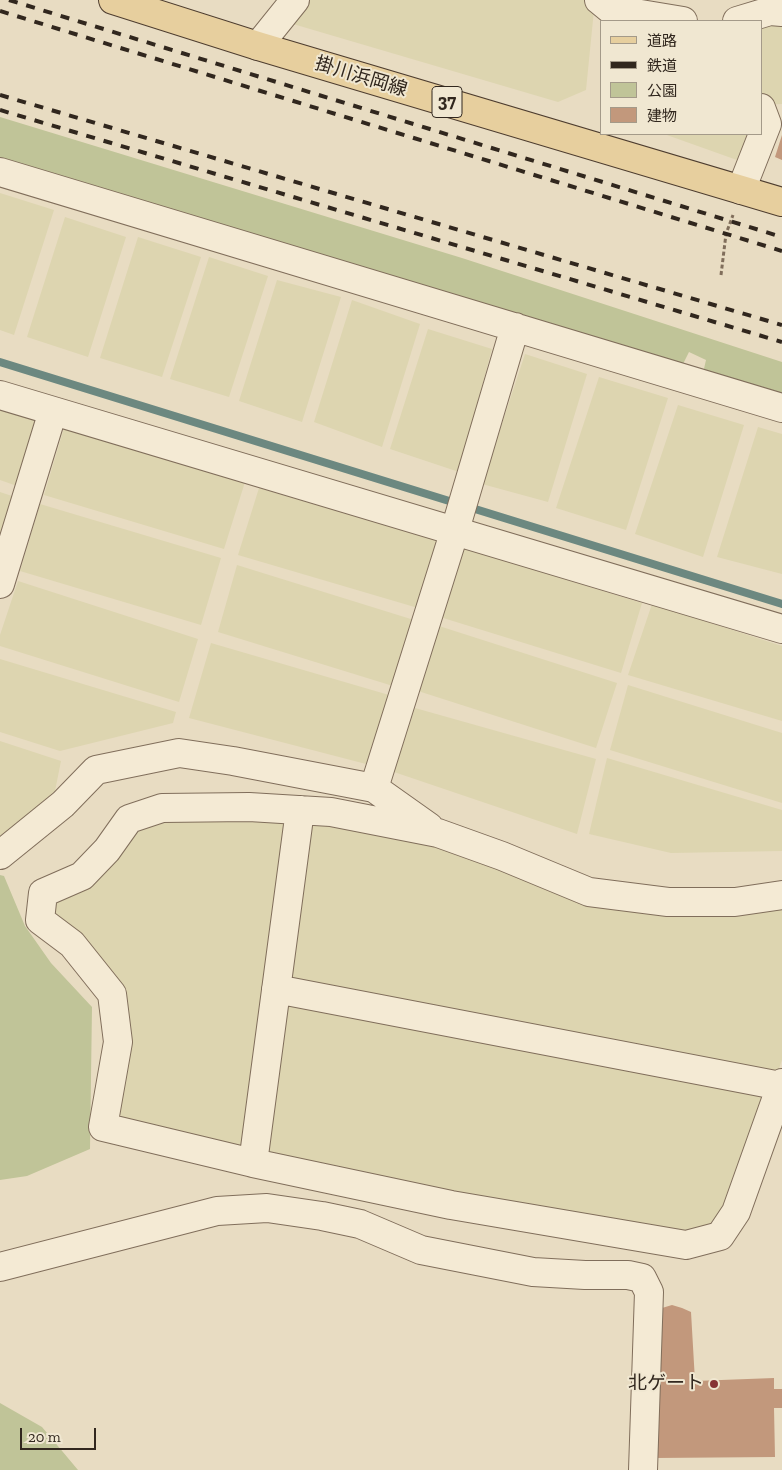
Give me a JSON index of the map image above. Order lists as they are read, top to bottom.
{
  "streets": {
    "main road": ["掛川浜岡線", "37"]
  },
  "places": ["北ゲート"],
  "legend": [
    "道路",
    "鉄道",
    "公園",
    "建物"
  ],
  "scale_bar": "20 m"
}
